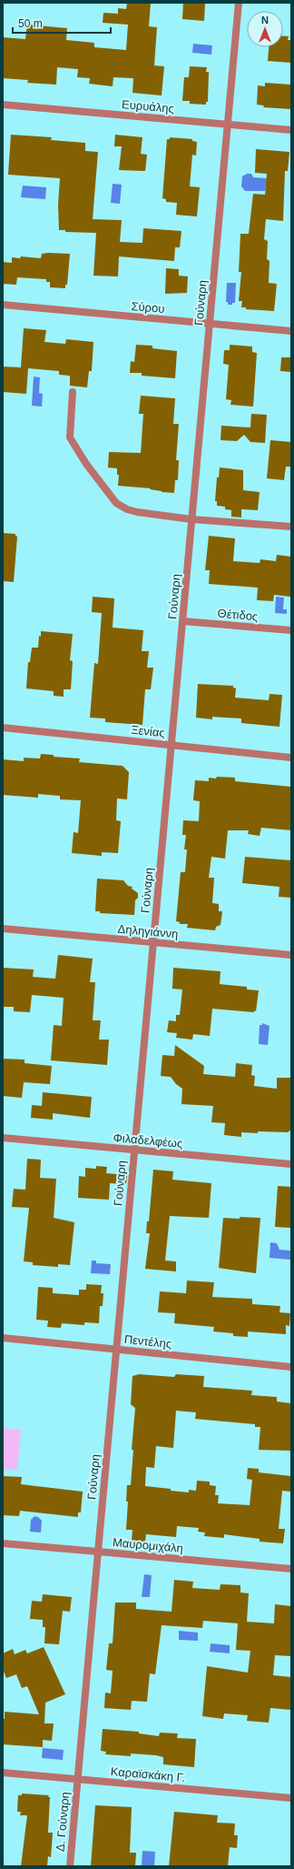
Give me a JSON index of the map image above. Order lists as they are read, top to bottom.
{
  "streets": {
    "street": [
      "Ευρυάλης",
      "Γούναρη",
      "Σύρου",
      "Θέτιδος",
      "Ξενίας",
      "Δηληγιάννη",
      "Φιλαδελφέως",
      "Πεντέλης",
      "Μαυρομιχάλη",
      "Καραϊσκάκη Γ.",
      "Δ. Γούναρη"
    ]
  },
  "crossings": [
    ["Ευρυάλης", "Γούναρη"],
    ["Γούναρη", "Σύρου"],
    ["Γούναρη", "Θέτιδος"],
    ["Γούναρη", "Ξενίας"],
    ["Γούναρη", "Δηληγιάννη"],
    ["Γούναρη", "Φιλαδελφέως"],
    ["Γούναρη", "Πεντέλης"],
    ["Γούναρη", "Μαυρομιχάλη"],
    ["Γούναρη", "Καραϊσκάκη Γ."],
    ["Γούναρη", "Δ. Γούναρη"],
    ["Καραϊσκάκη Γ.", "Δ. Γούναρη"]
  ],
  "scale_bar": "50 m",
  "north": "top"
}
